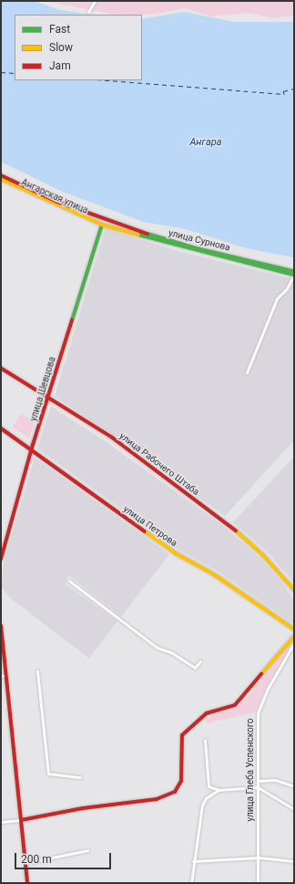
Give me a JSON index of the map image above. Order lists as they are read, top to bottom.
{
  "streets": {
    "main road": [
      "Ангарская улица",
      "улица Сурнова",
      "улица Шевцова",
      "улица Рабочего Штаба",
      "улица Петрова"
    ],
    "street": ["улица Глеба Успенского"]
  },
  "crossings": [
    ["Ангарская улица", "улица Сурнова"],
    ["Ангарская улица", "улица Шевцова"],
    ["улица Сурнова", "улица Шевцова"],
    ["улица Шевцова", "улица Рабочего Штаба"],
    ["улица Шевцова", "улица Петрова"]
  ],
  "water": ["Ангара"],
  "legend": ["Fast", "Slow", "Jam"],
  "scale_bar": "200 m"
}
